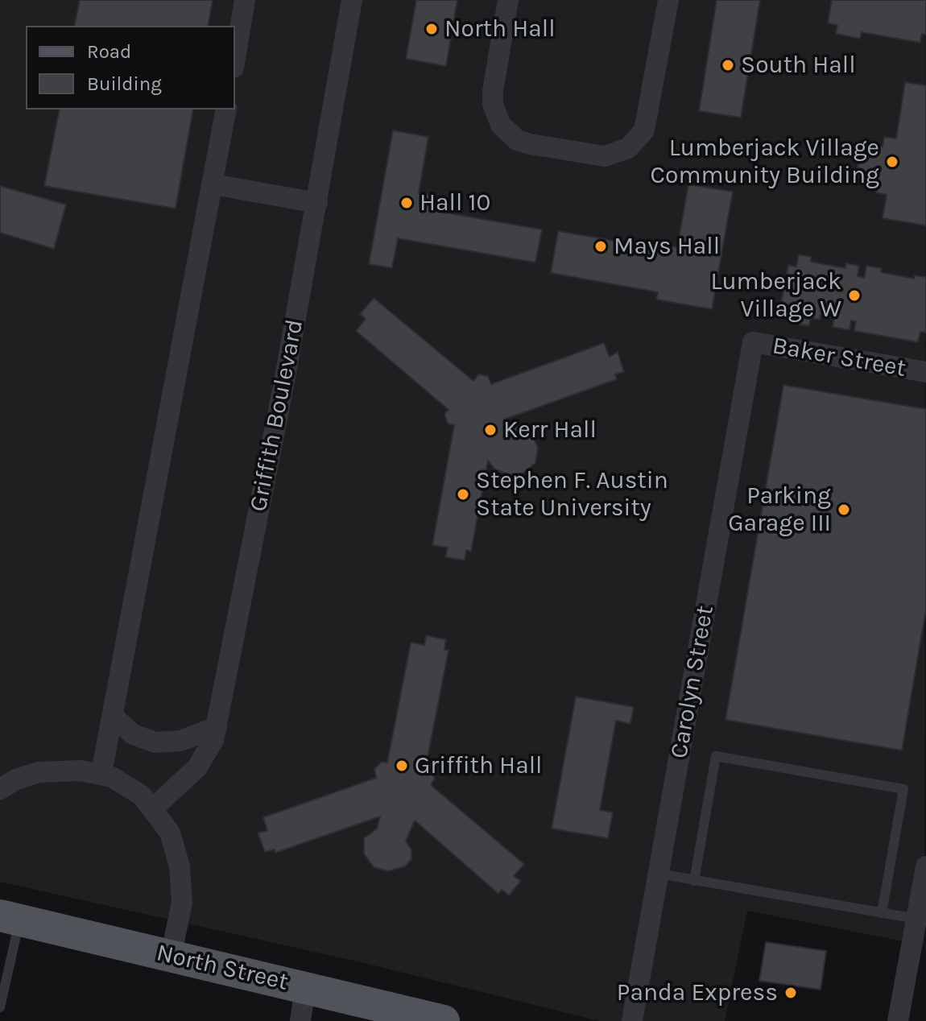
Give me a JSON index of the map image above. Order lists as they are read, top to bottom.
{
  "streets": {
    "main road": ["North Street"],
    "street": ["Baker Street", "Griffith Boulevard", "Carolyn Street"]
  },
  "crossings": [
    ["Baker Street", "Carolyn Street"]
  ],
  "places": [
    "North Hall",
    "South Hall",
    "Lumberjack Village Community Building",
    "Hall 10",
    "Mays Hall",
    "Lumberjack Village W",
    "Kerr Hall",
    "Stephen F. Austin State University",
    "Parking Garage III",
    "Griffith Hall",
    "Panda Express"
  ],
  "legend": ["Road", "Building"]
}
